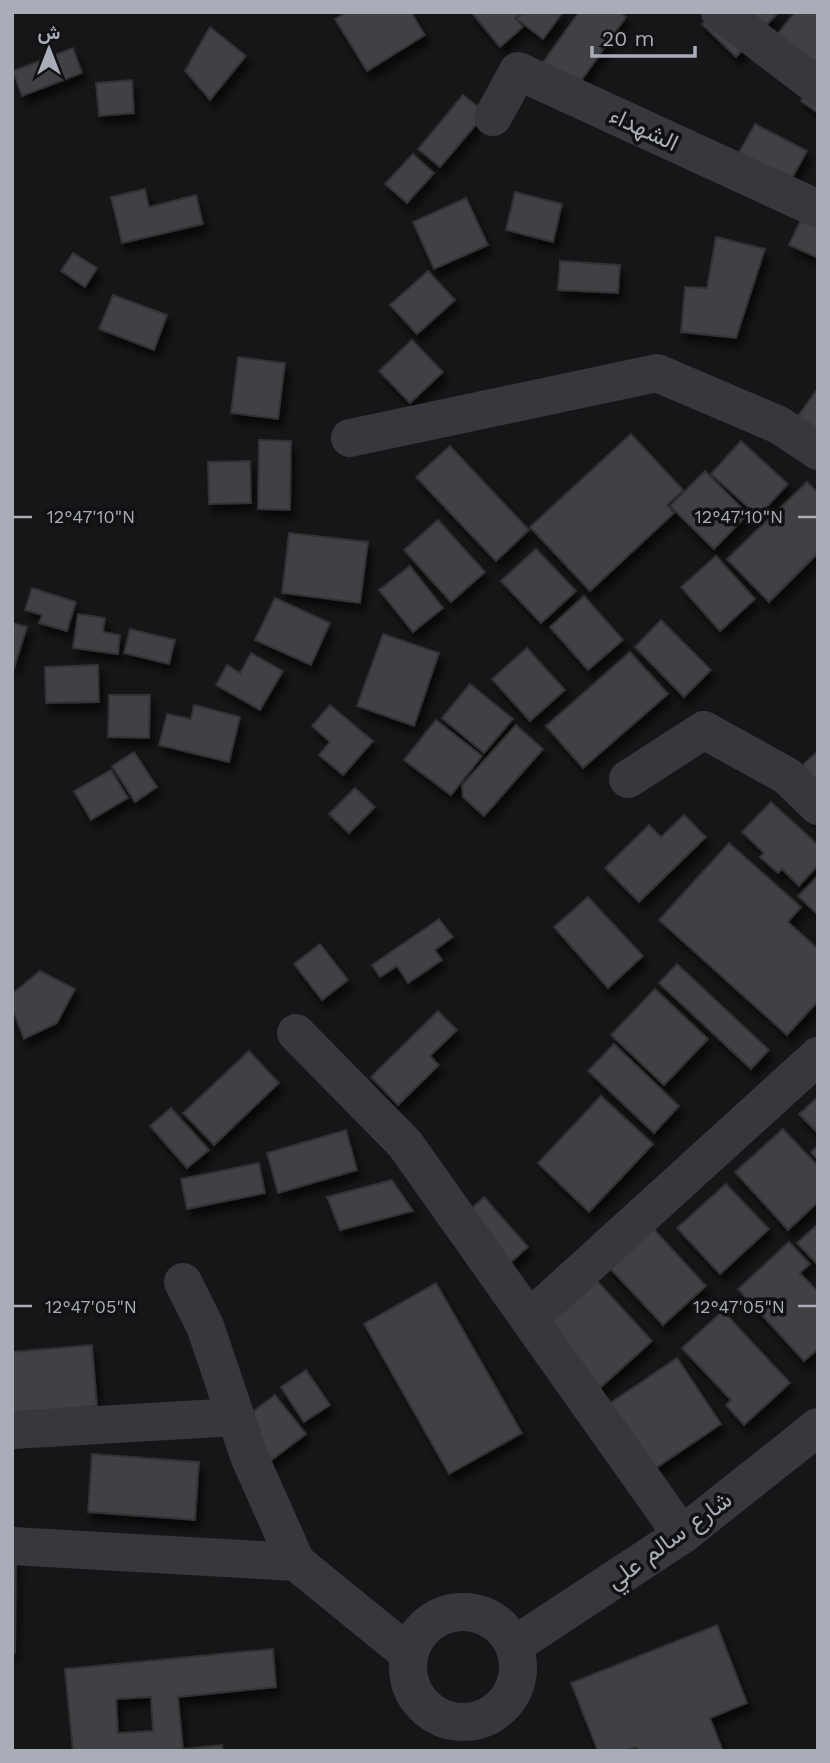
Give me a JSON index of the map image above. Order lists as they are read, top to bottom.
{
  "streets": {
    "street": ["الشهداء", "شارع سالم علي"]
  },
  "scale_bar": "20 m",
  "north": "top",
  "coordinates": ["12°47'10\"N", "12°47'05\"N"]
}
